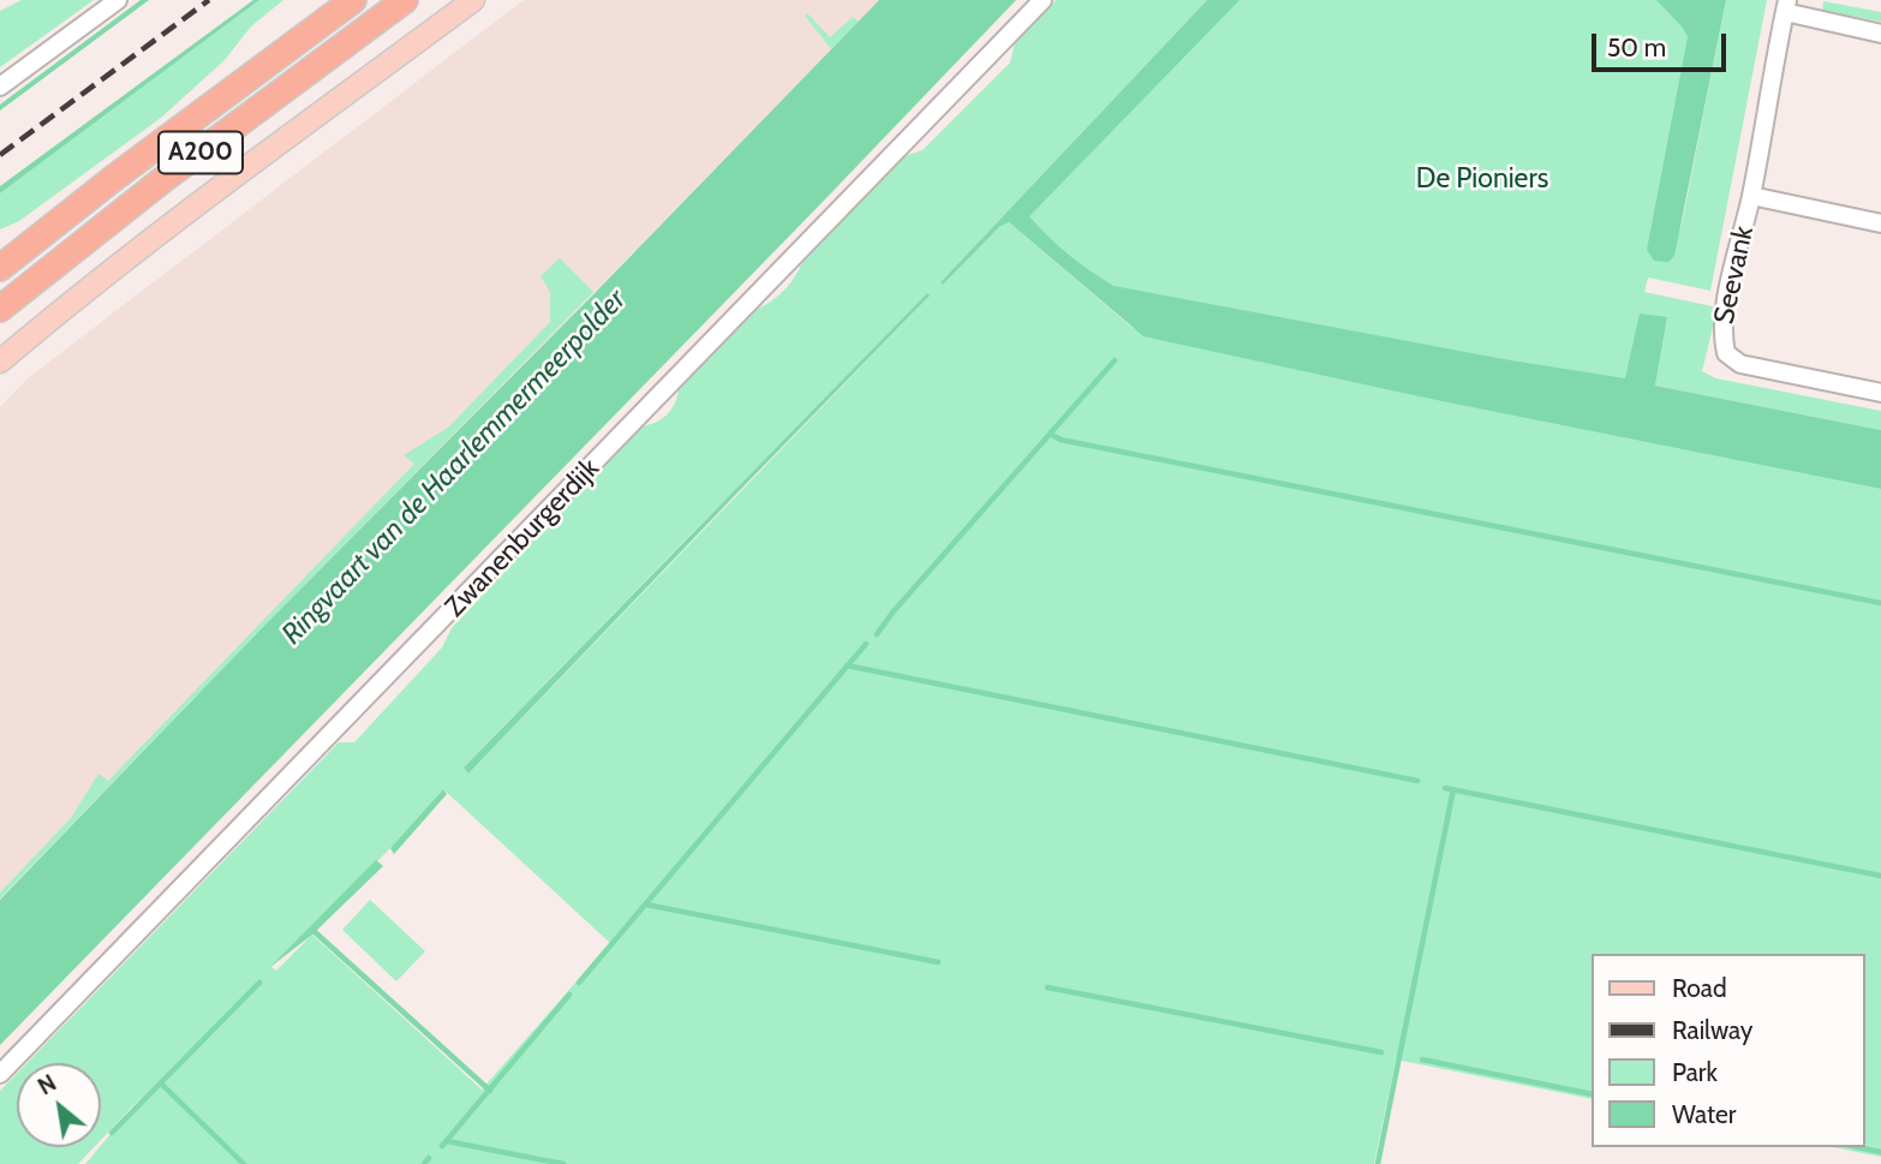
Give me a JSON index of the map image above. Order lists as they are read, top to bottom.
{
  "streets": {
    "highway": ["A200"],
    "street": ["Seevank", "Zwanenburgerdijk"]
  },
  "water": ["Ringvaart van de Haarlemmermeerpolder"],
  "parks": ["De Pioniers"],
  "legend": [
    "Road",
    "Railway",
    "Park",
    "Water"
  ],
  "scale_bar": "50 m",
  "north": "top left"
}
